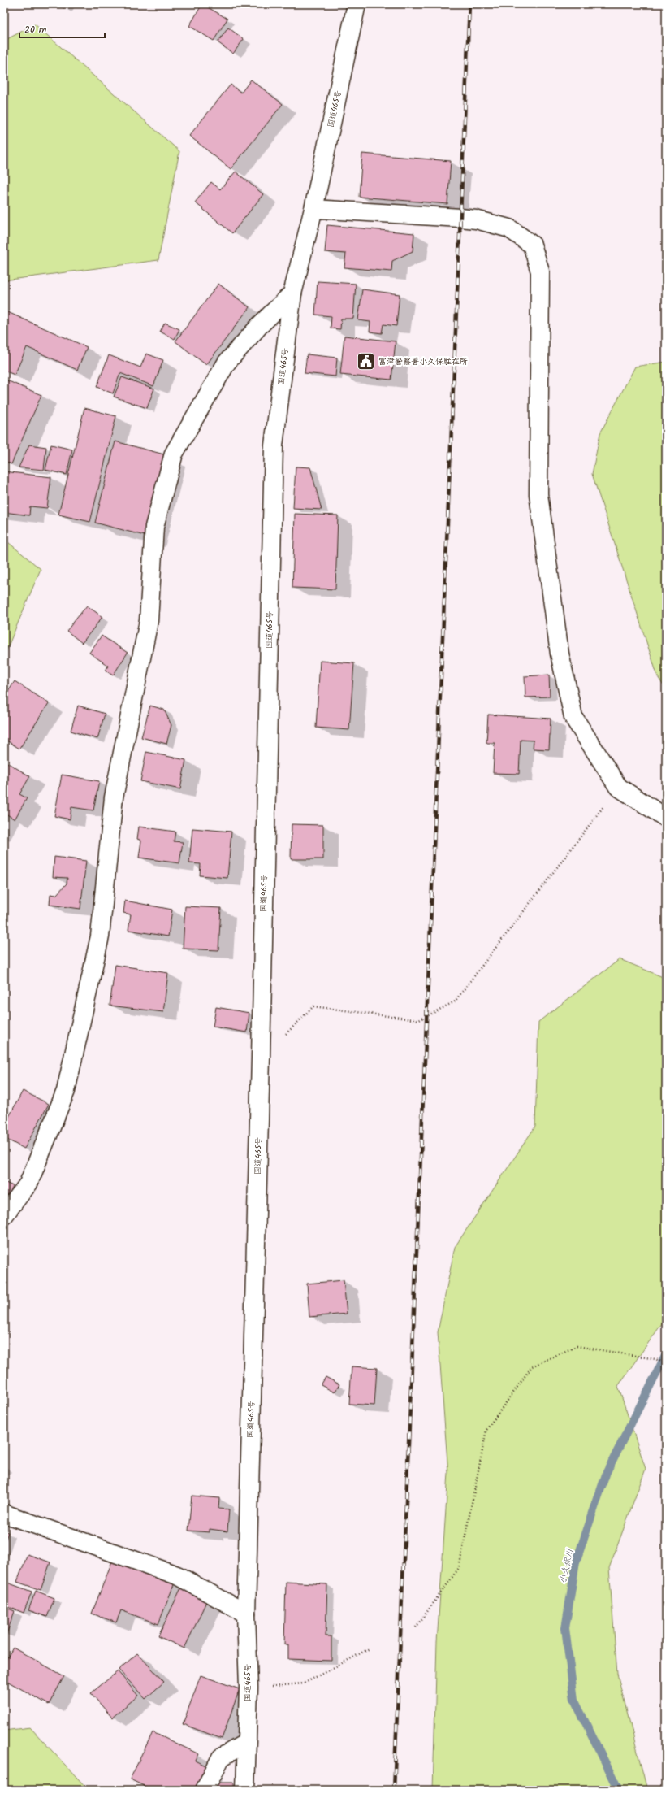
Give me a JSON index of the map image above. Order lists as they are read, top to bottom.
{
  "streets": {
    "main road": ["国道465号"]
  },
  "water": ["小久保川"],
  "places": {
    "public building": ["富津警察署小久保駐在所"]
  },
  "scale_bar": "20 m"
}
